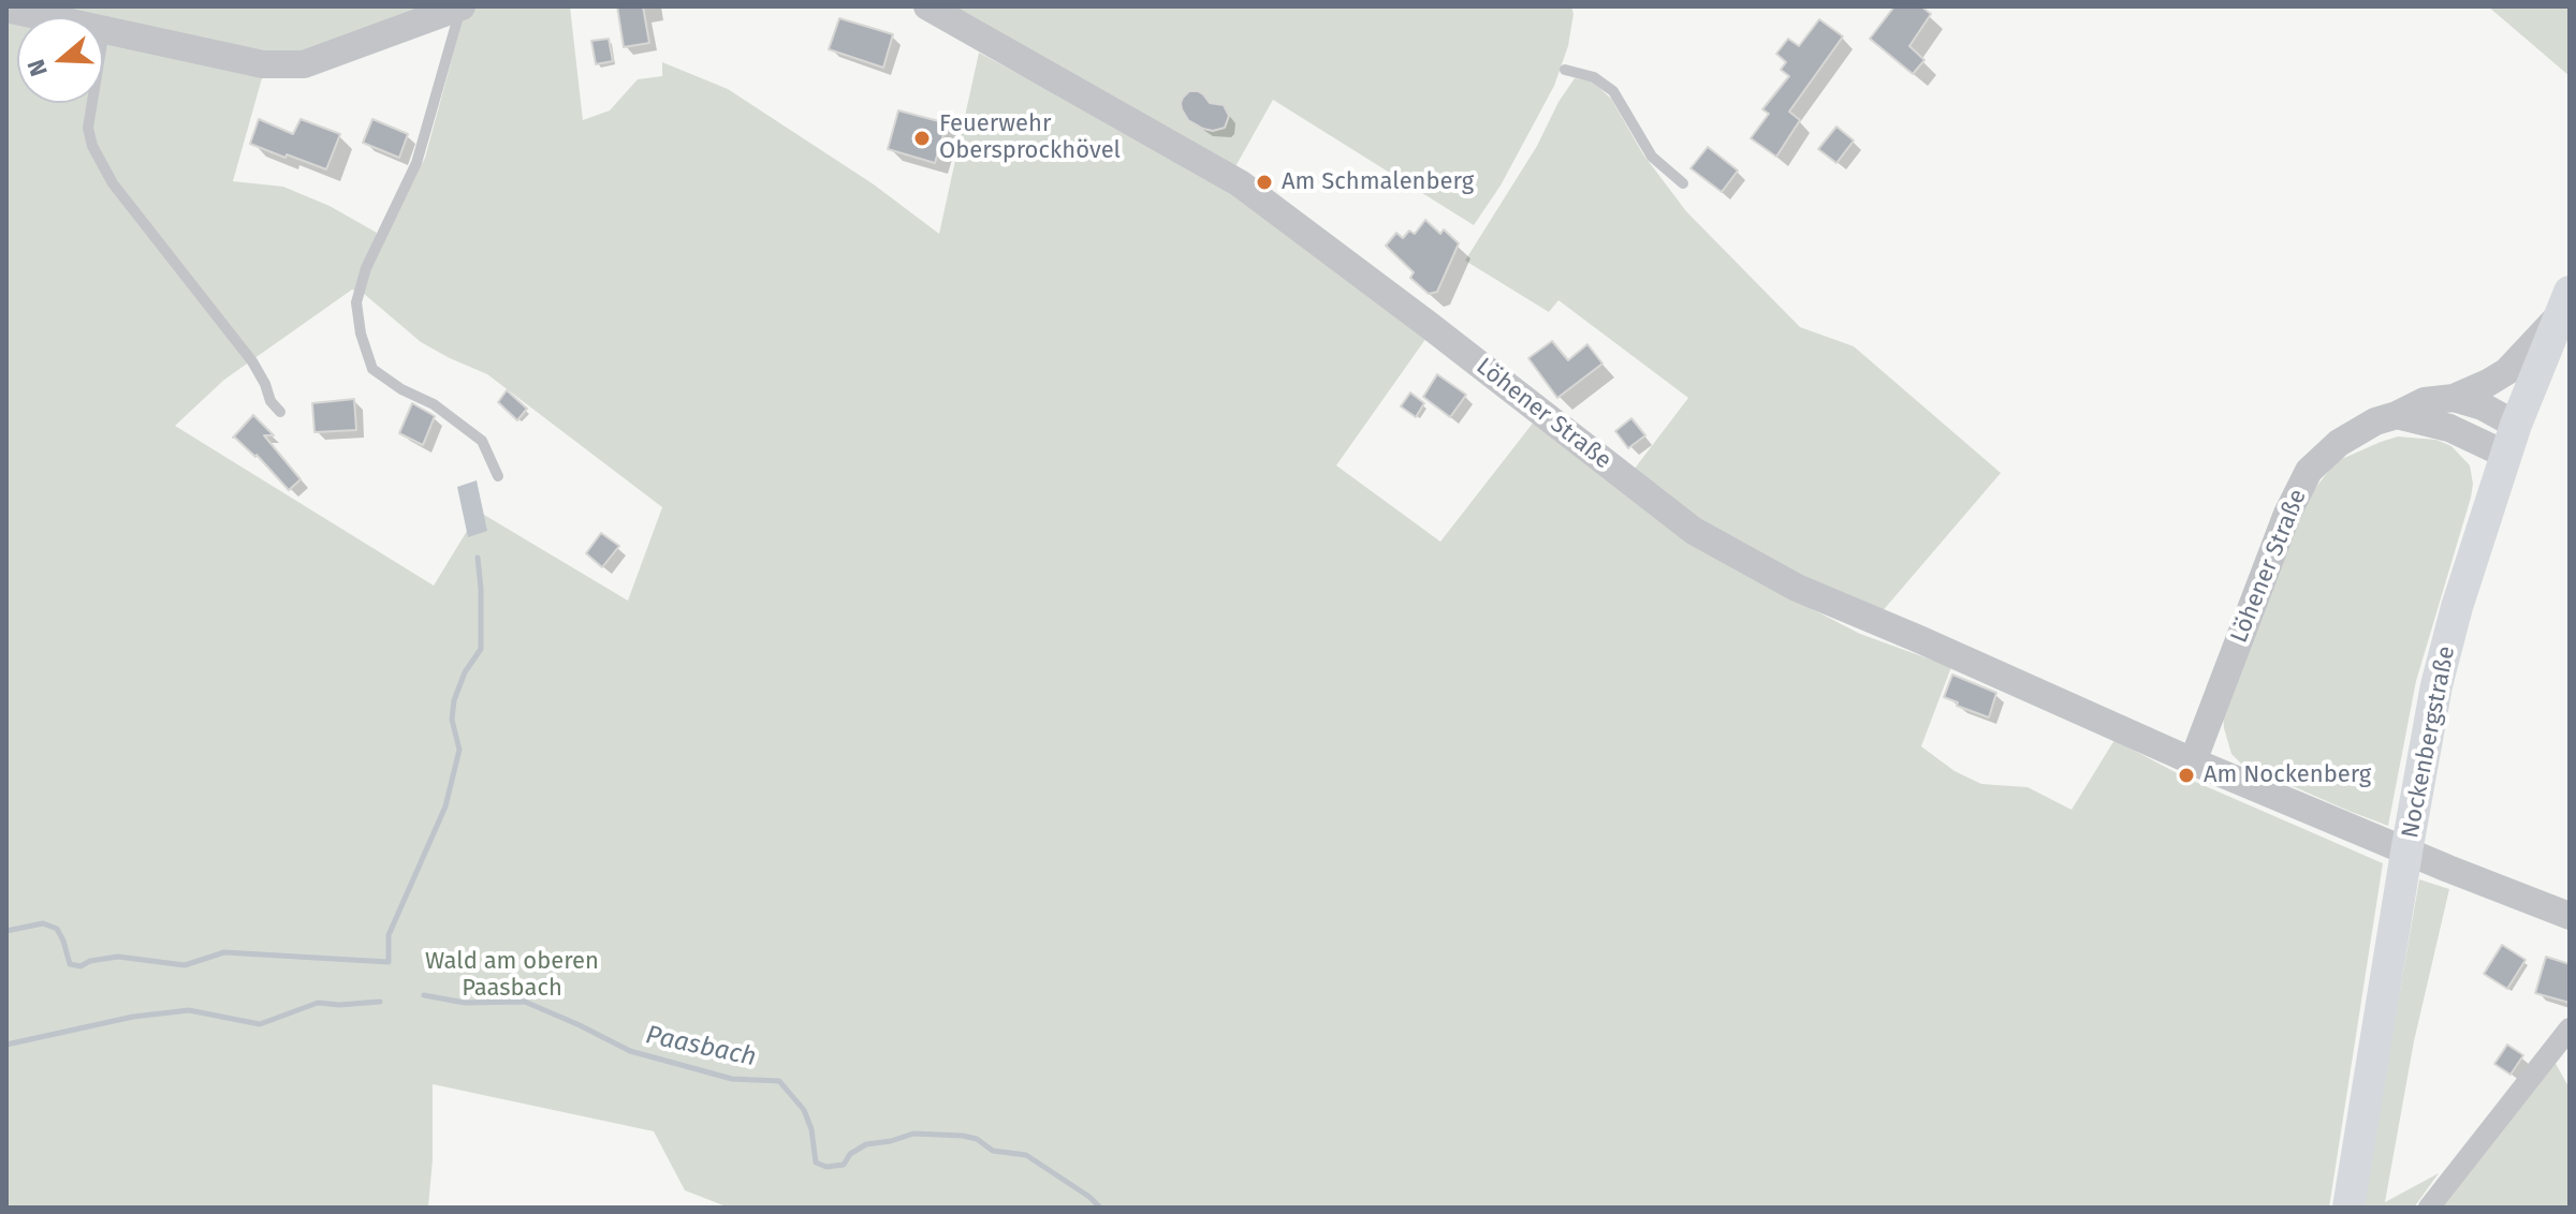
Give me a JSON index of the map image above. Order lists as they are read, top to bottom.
{
  "streets": {
    "main road": ["Nockenbergstraße"],
    "street": ["Löhener Straße"]
  },
  "crossings": [
    ["Löhener Straße", "Nockenbergstraße"]
  ],
  "water": ["Paasbach"],
  "parks": ["Wald am oberen Paasbach"],
  "places": ["Feuerwehr Obersprockhövel", "Am Schmalenberg", "Am Nockenberg"],
  "north": "left"
}
